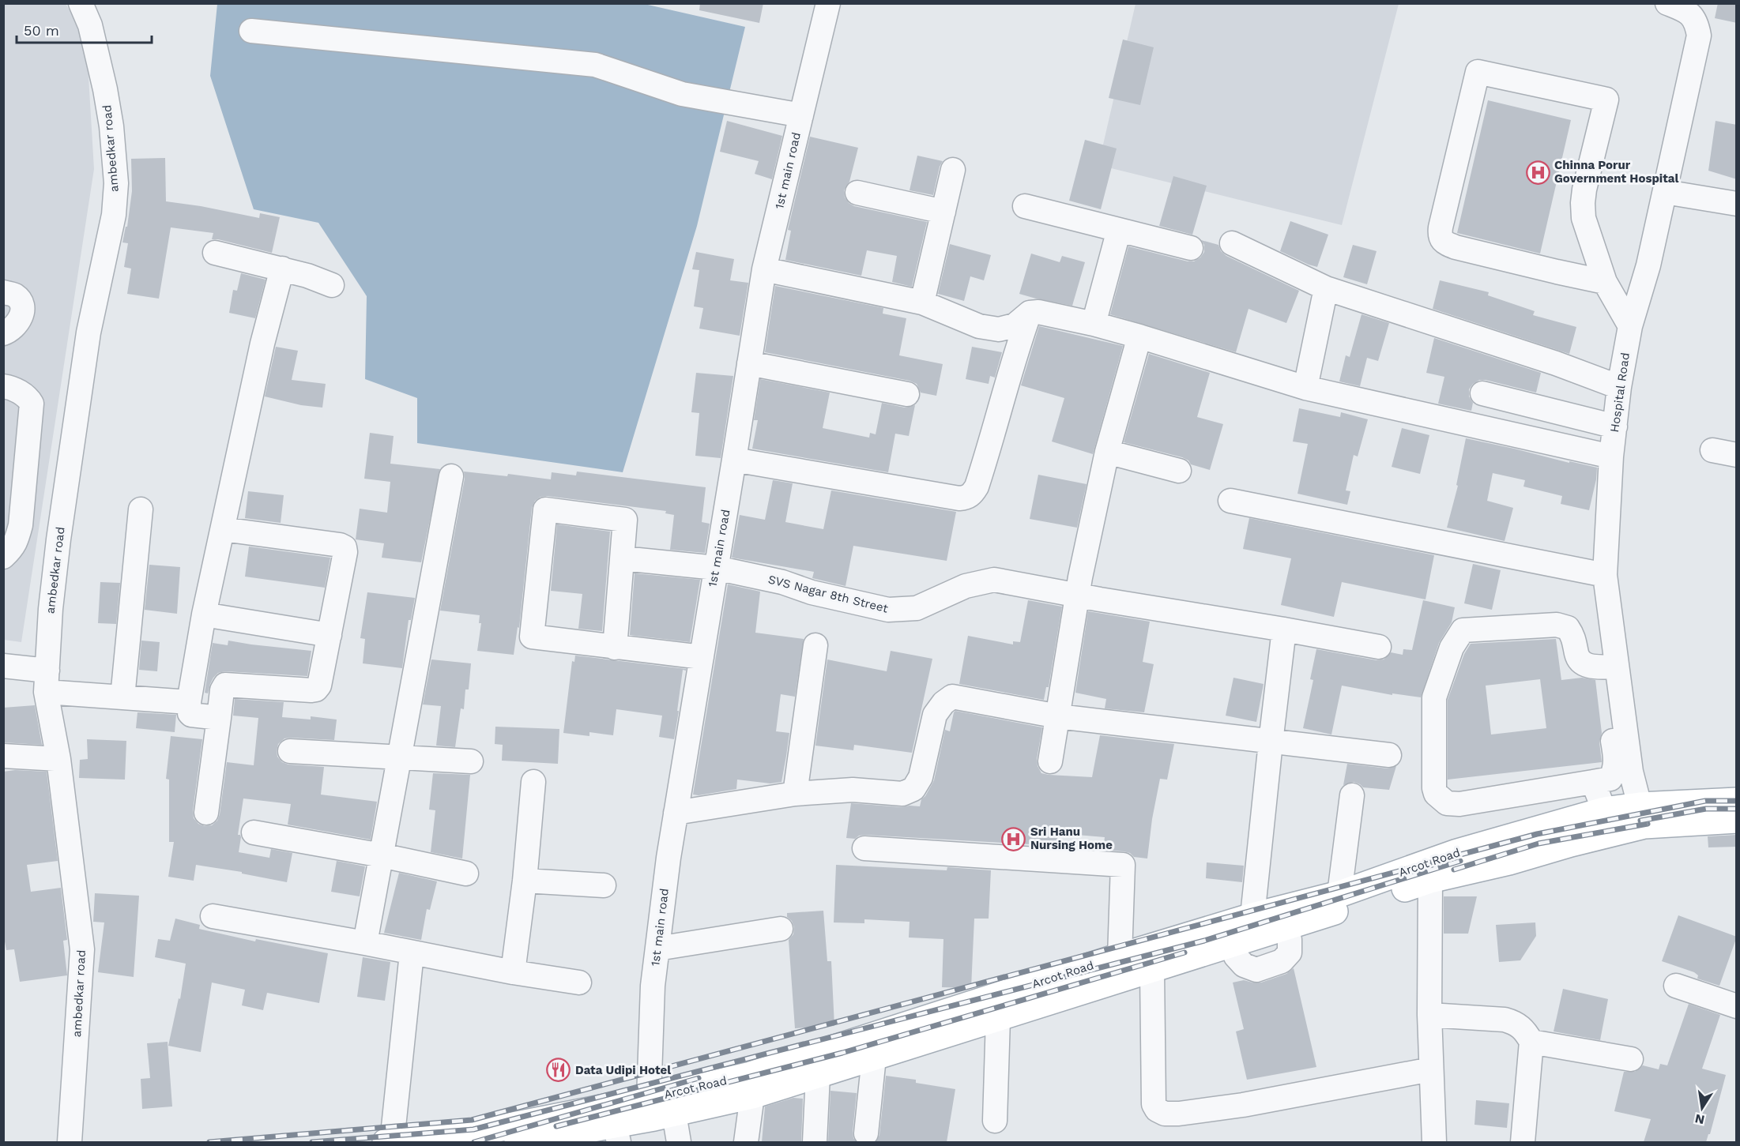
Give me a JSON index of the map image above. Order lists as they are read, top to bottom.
{
  "streets": {
    "main road": ["Arcot Road"],
    "street": [
      "ambedkar road",
      "1st main road",
      "Hospital Road",
      "SVS Nagar 8th Street"
    ]
  },
  "crossings": [
    ["1st main road", "SVS Nagar 8th Street"],
    ["1st main road", "Arcot Road"],
    ["Hospital Road", "Arcot Road"]
  ],
  "places": {
    "hospital": ["Chinna Porur Government Hospital", "Sri Hanu Nursing Home"],
    "restaurant": ["Data Udipi Hotel"]
  },
  "scale_bar": "50 m",
  "north": "bottom"
}
